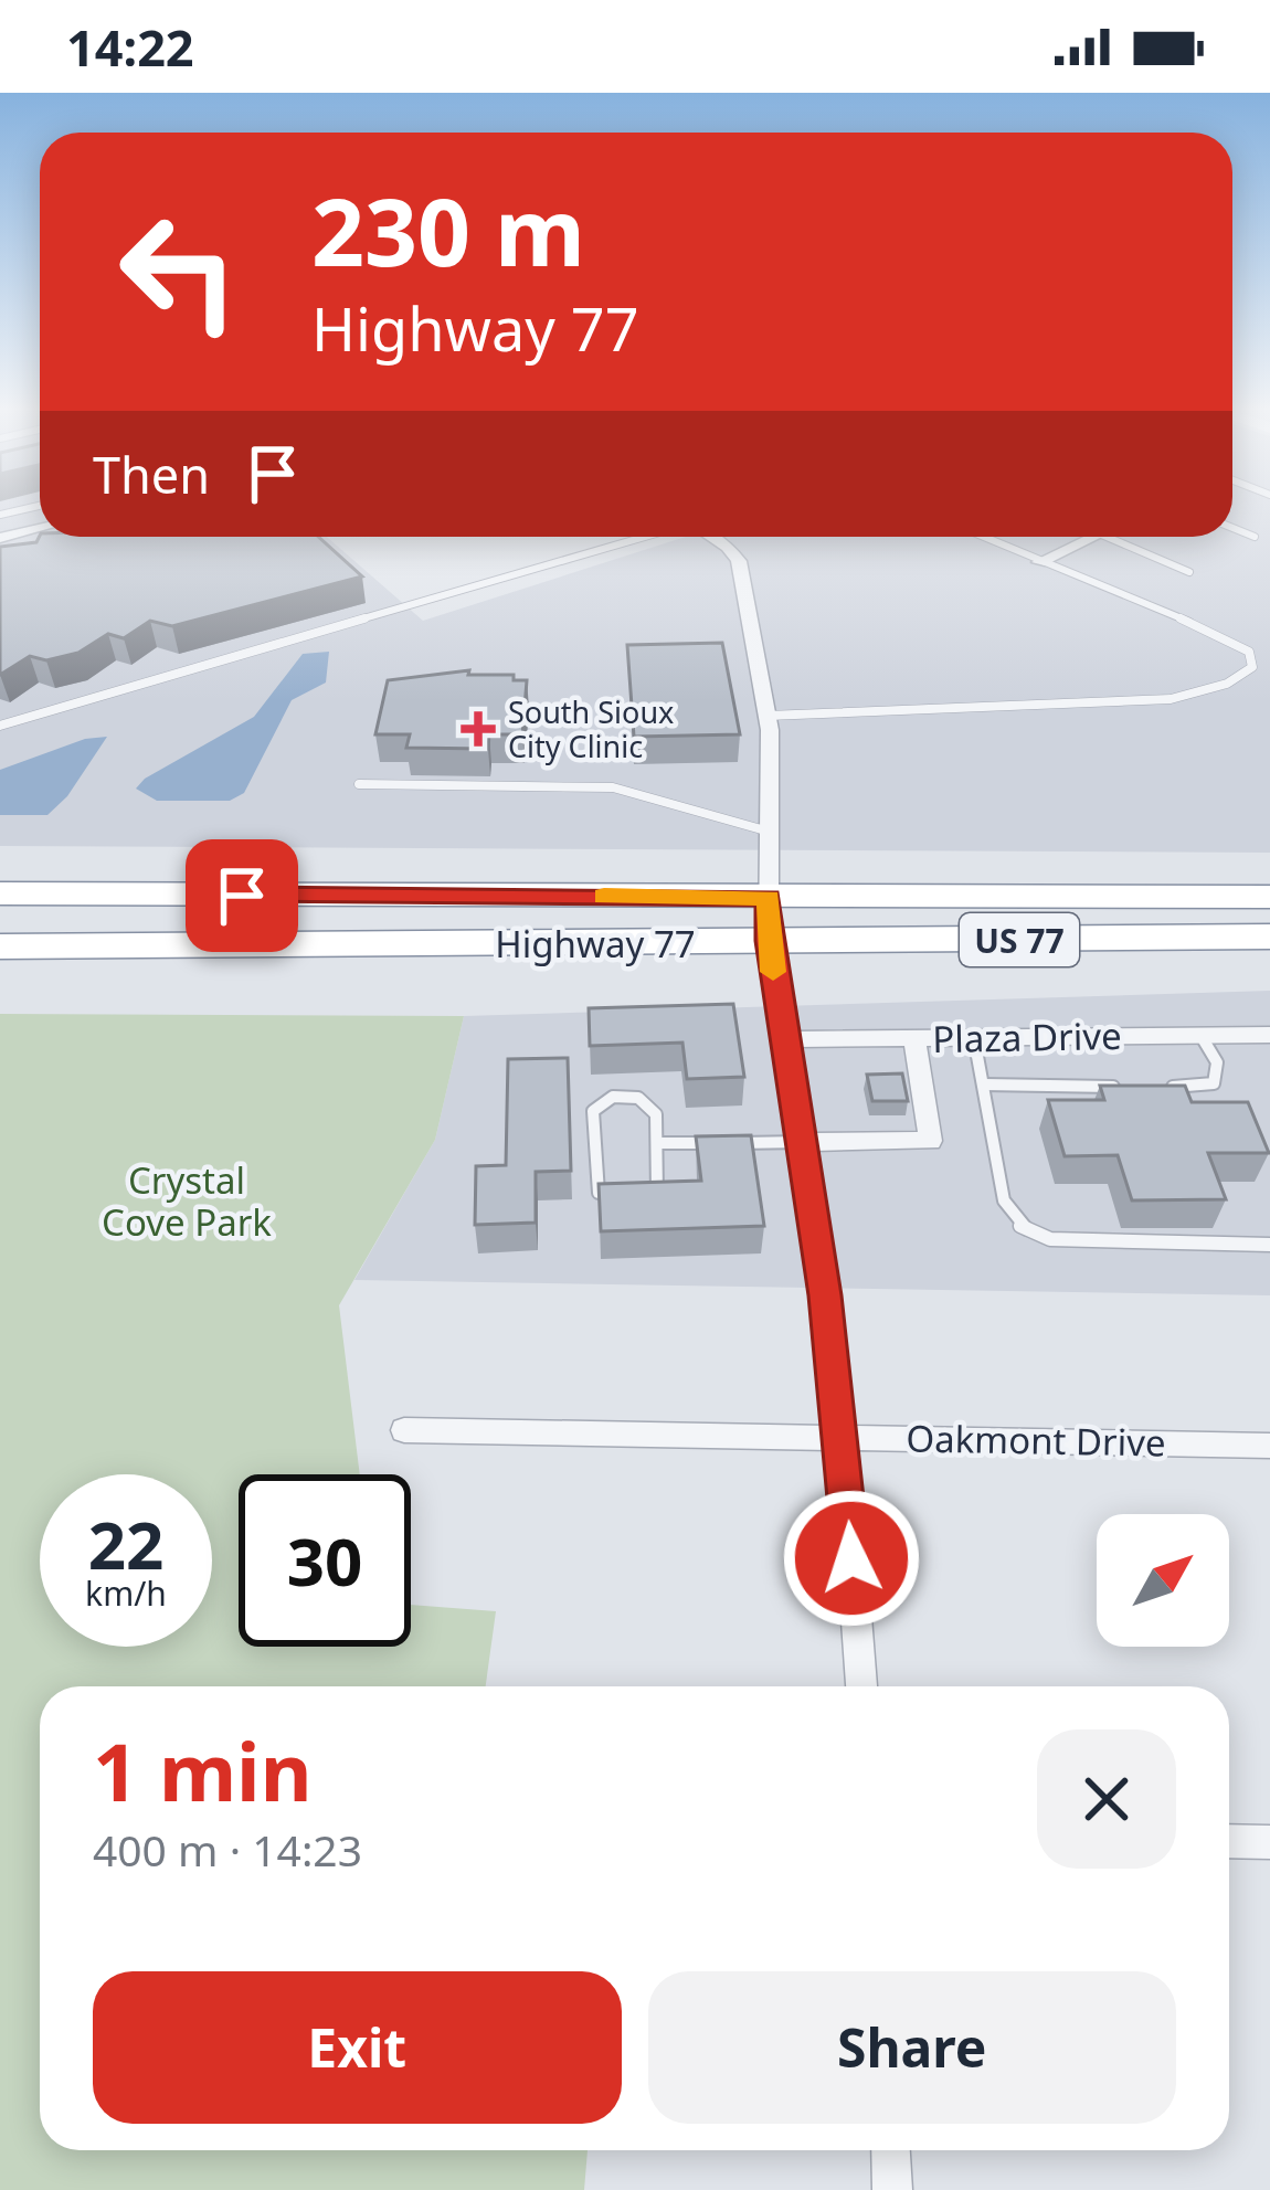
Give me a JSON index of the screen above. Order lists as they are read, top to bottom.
{
  "streets": {
    "highway": ["US 77", "Highway 77"],
    "street": ["Plaza Drive", "Oakmont Drive"]
  },
  "parks": ["Crystal Cove Park"],
  "places": {
    "health": ["South Sioux City Clinic"]
  },
  "north": "top right",
  "page": {
    "status": "14:22",
    "turn": ["230 m", "Highway 77"],
    "then": "Then",
    "speed": "22 km/h",
    "limit": "30",
    "heading": ["1 min", "400 m · 14:23"],
    "buttons": ["Exit", "Share"]
  }
}
